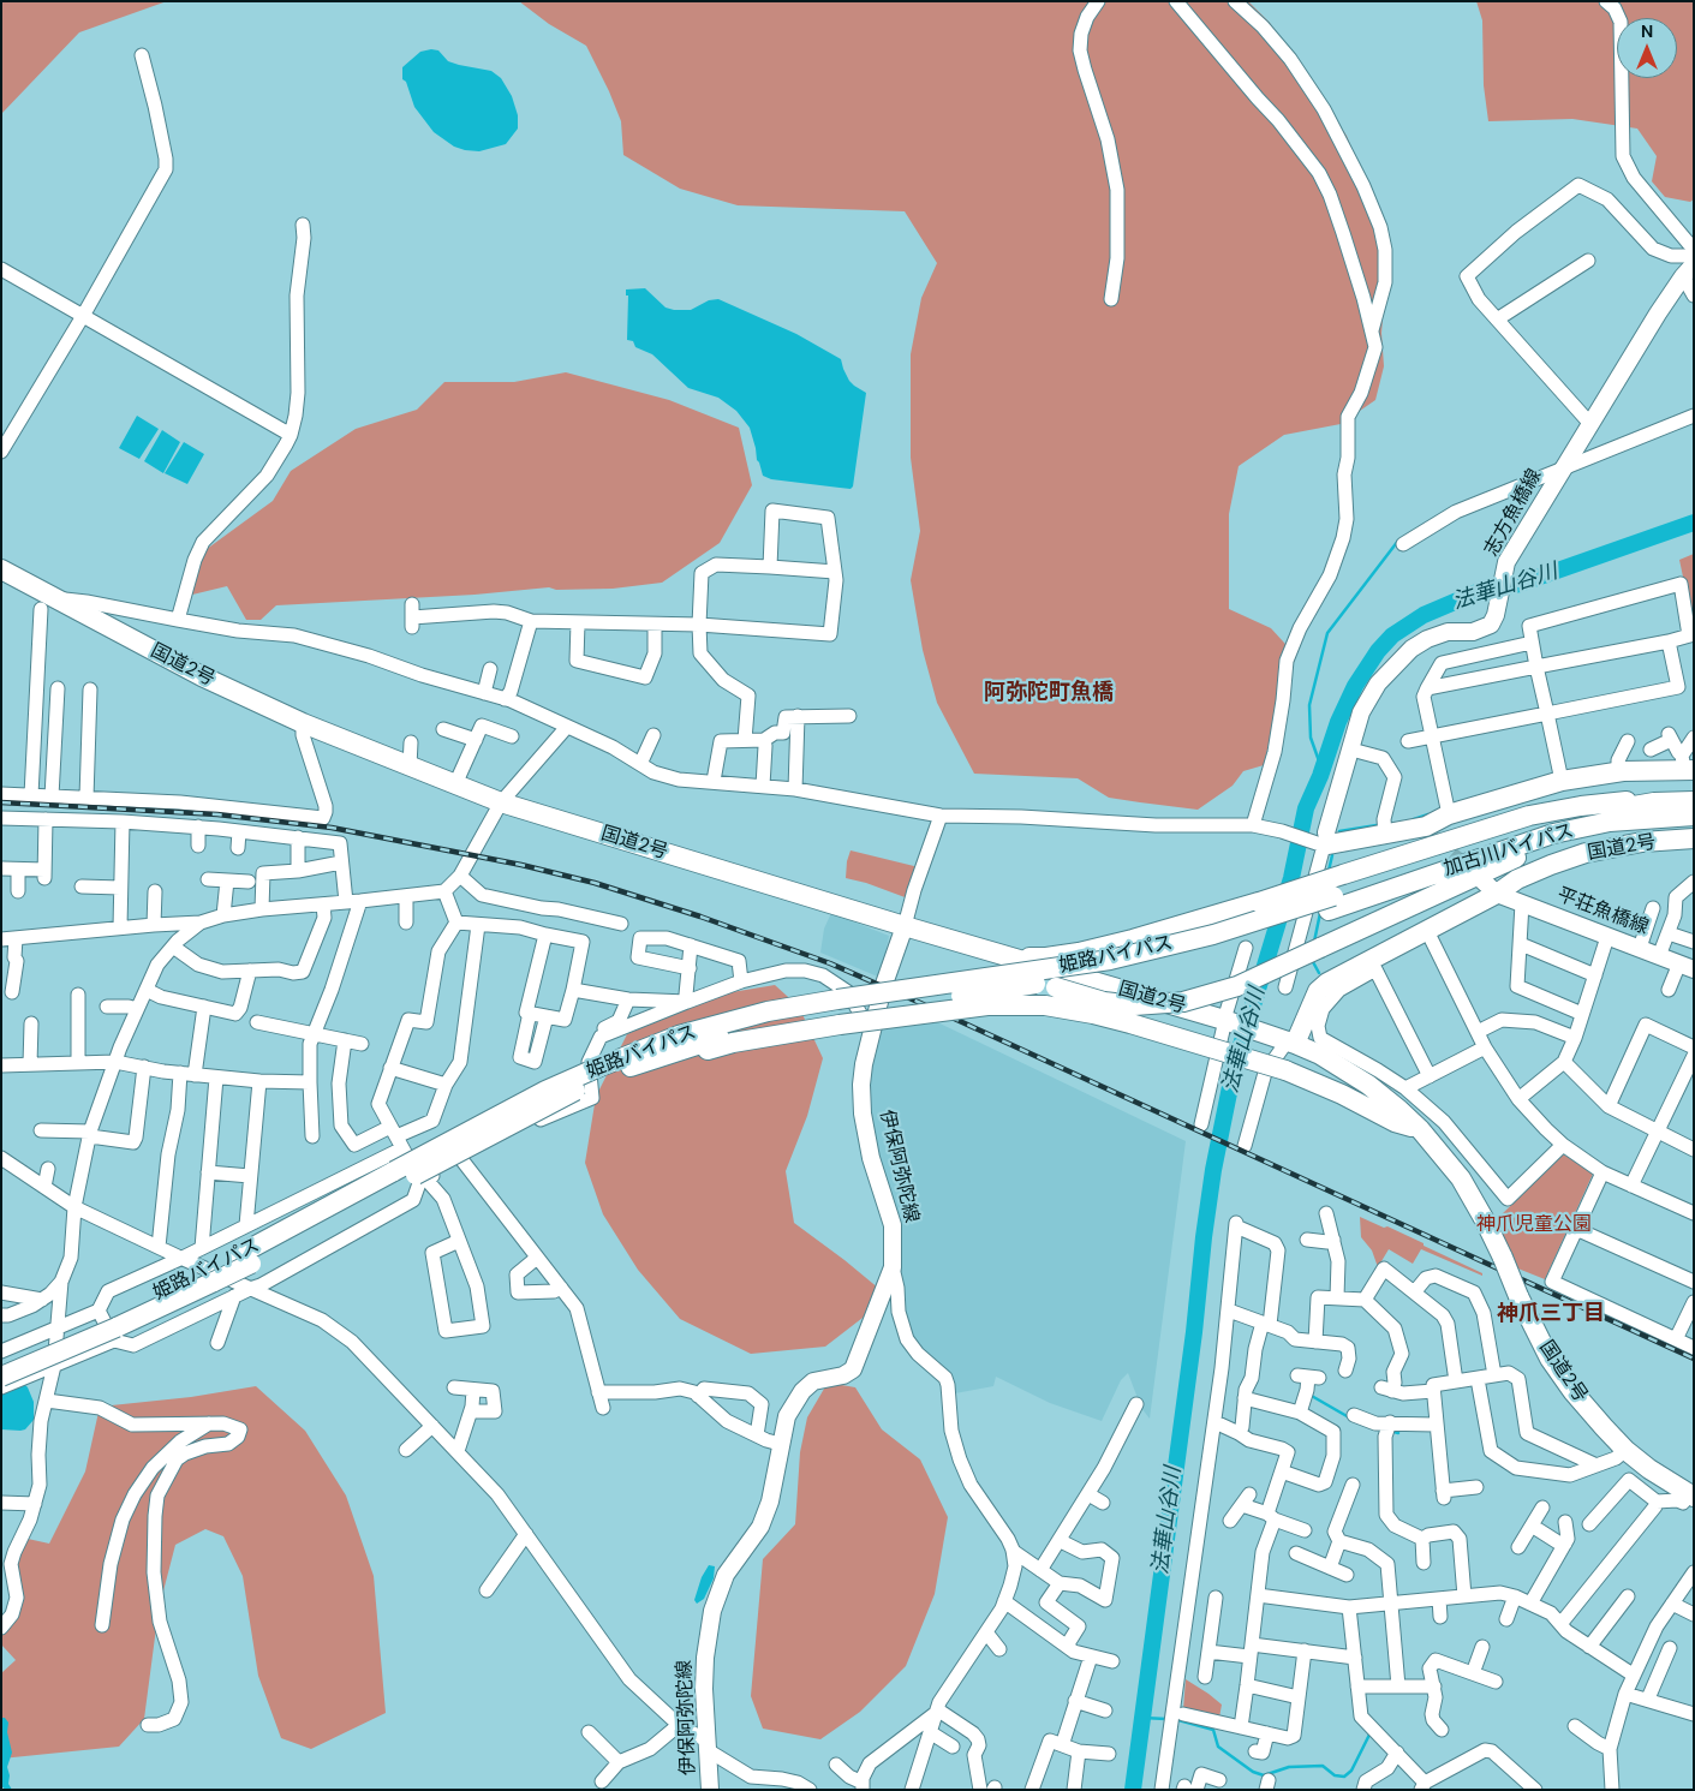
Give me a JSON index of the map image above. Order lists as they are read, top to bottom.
{
  "streets": {
    "highway": ["国道2号", "加古川バイパス", "姫路バイパス"],
    "main road": ["志方魚橋線", "平荘魚橋線", "伊保阿弥陀線"]
  },
  "crossings": [
    ["国道2号", "平荘魚橋線"],
    ["国道2号", "伊保阿弥陀線"],
    ["加古川バイパス", "姫路バイパス"]
  ],
  "districts": ["阿弥陀町魚橋", "神爪三丁目"],
  "water": ["法華山谷川"],
  "parks": ["神爪児童公園"],
  "north": "top"
}
